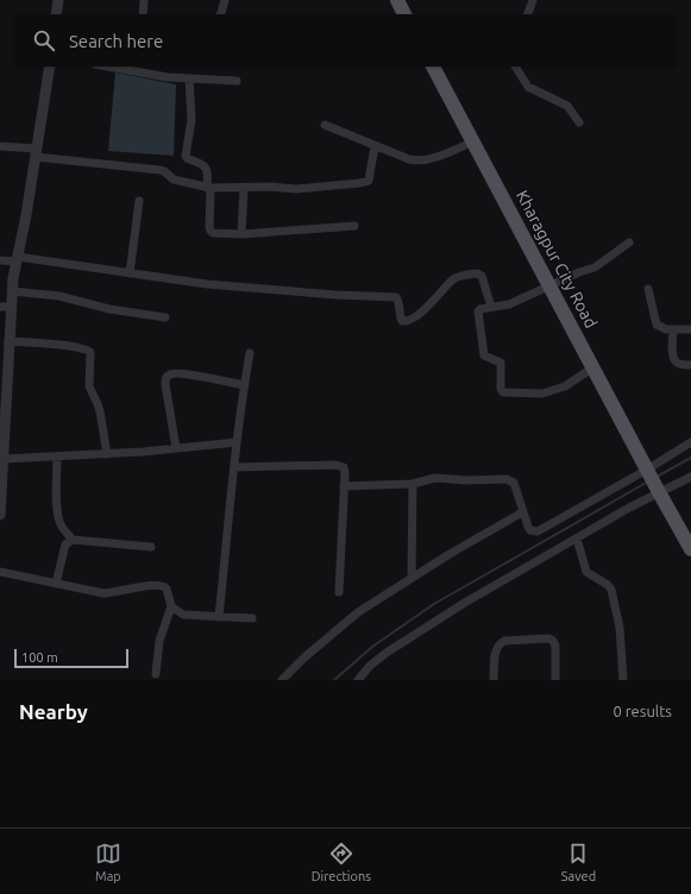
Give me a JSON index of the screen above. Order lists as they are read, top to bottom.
{
  "streets": {
    "main road": ["Kharagpur City Road"]
  },
  "scale_bar": "100 m",
  "page": {
    "search": "Search here",
    "scale": "100 m",
    "heading": ["Nearby", "0 results"],
    "nav": ["Map", "Directions", "Saved"]
  }
}
